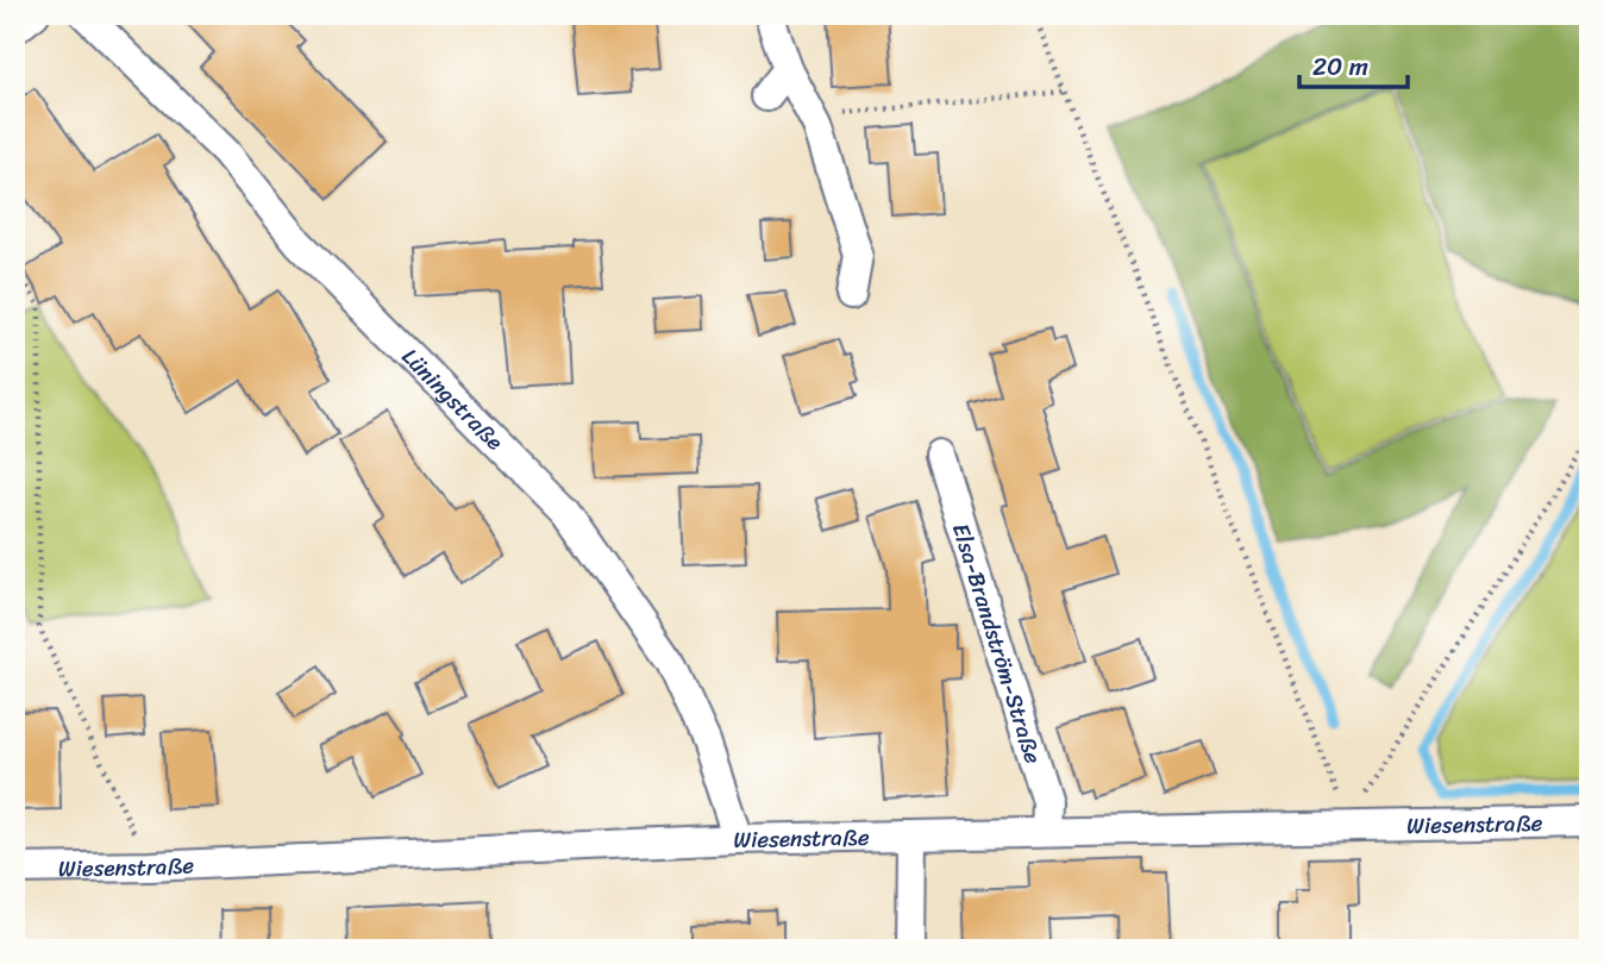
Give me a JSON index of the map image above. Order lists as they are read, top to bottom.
{
  "streets": {
    "street": ["Lüningstraße", "Elsa-Brandström-Straße", "Wiesenstraße"]
  },
  "crossings": [
    ["Lüningstraße", "Wiesenstraße"],
    ["Elsa-Brandström-Straße", "Wiesenstraße"]
  ],
  "scale_bar": "20 m"
}
